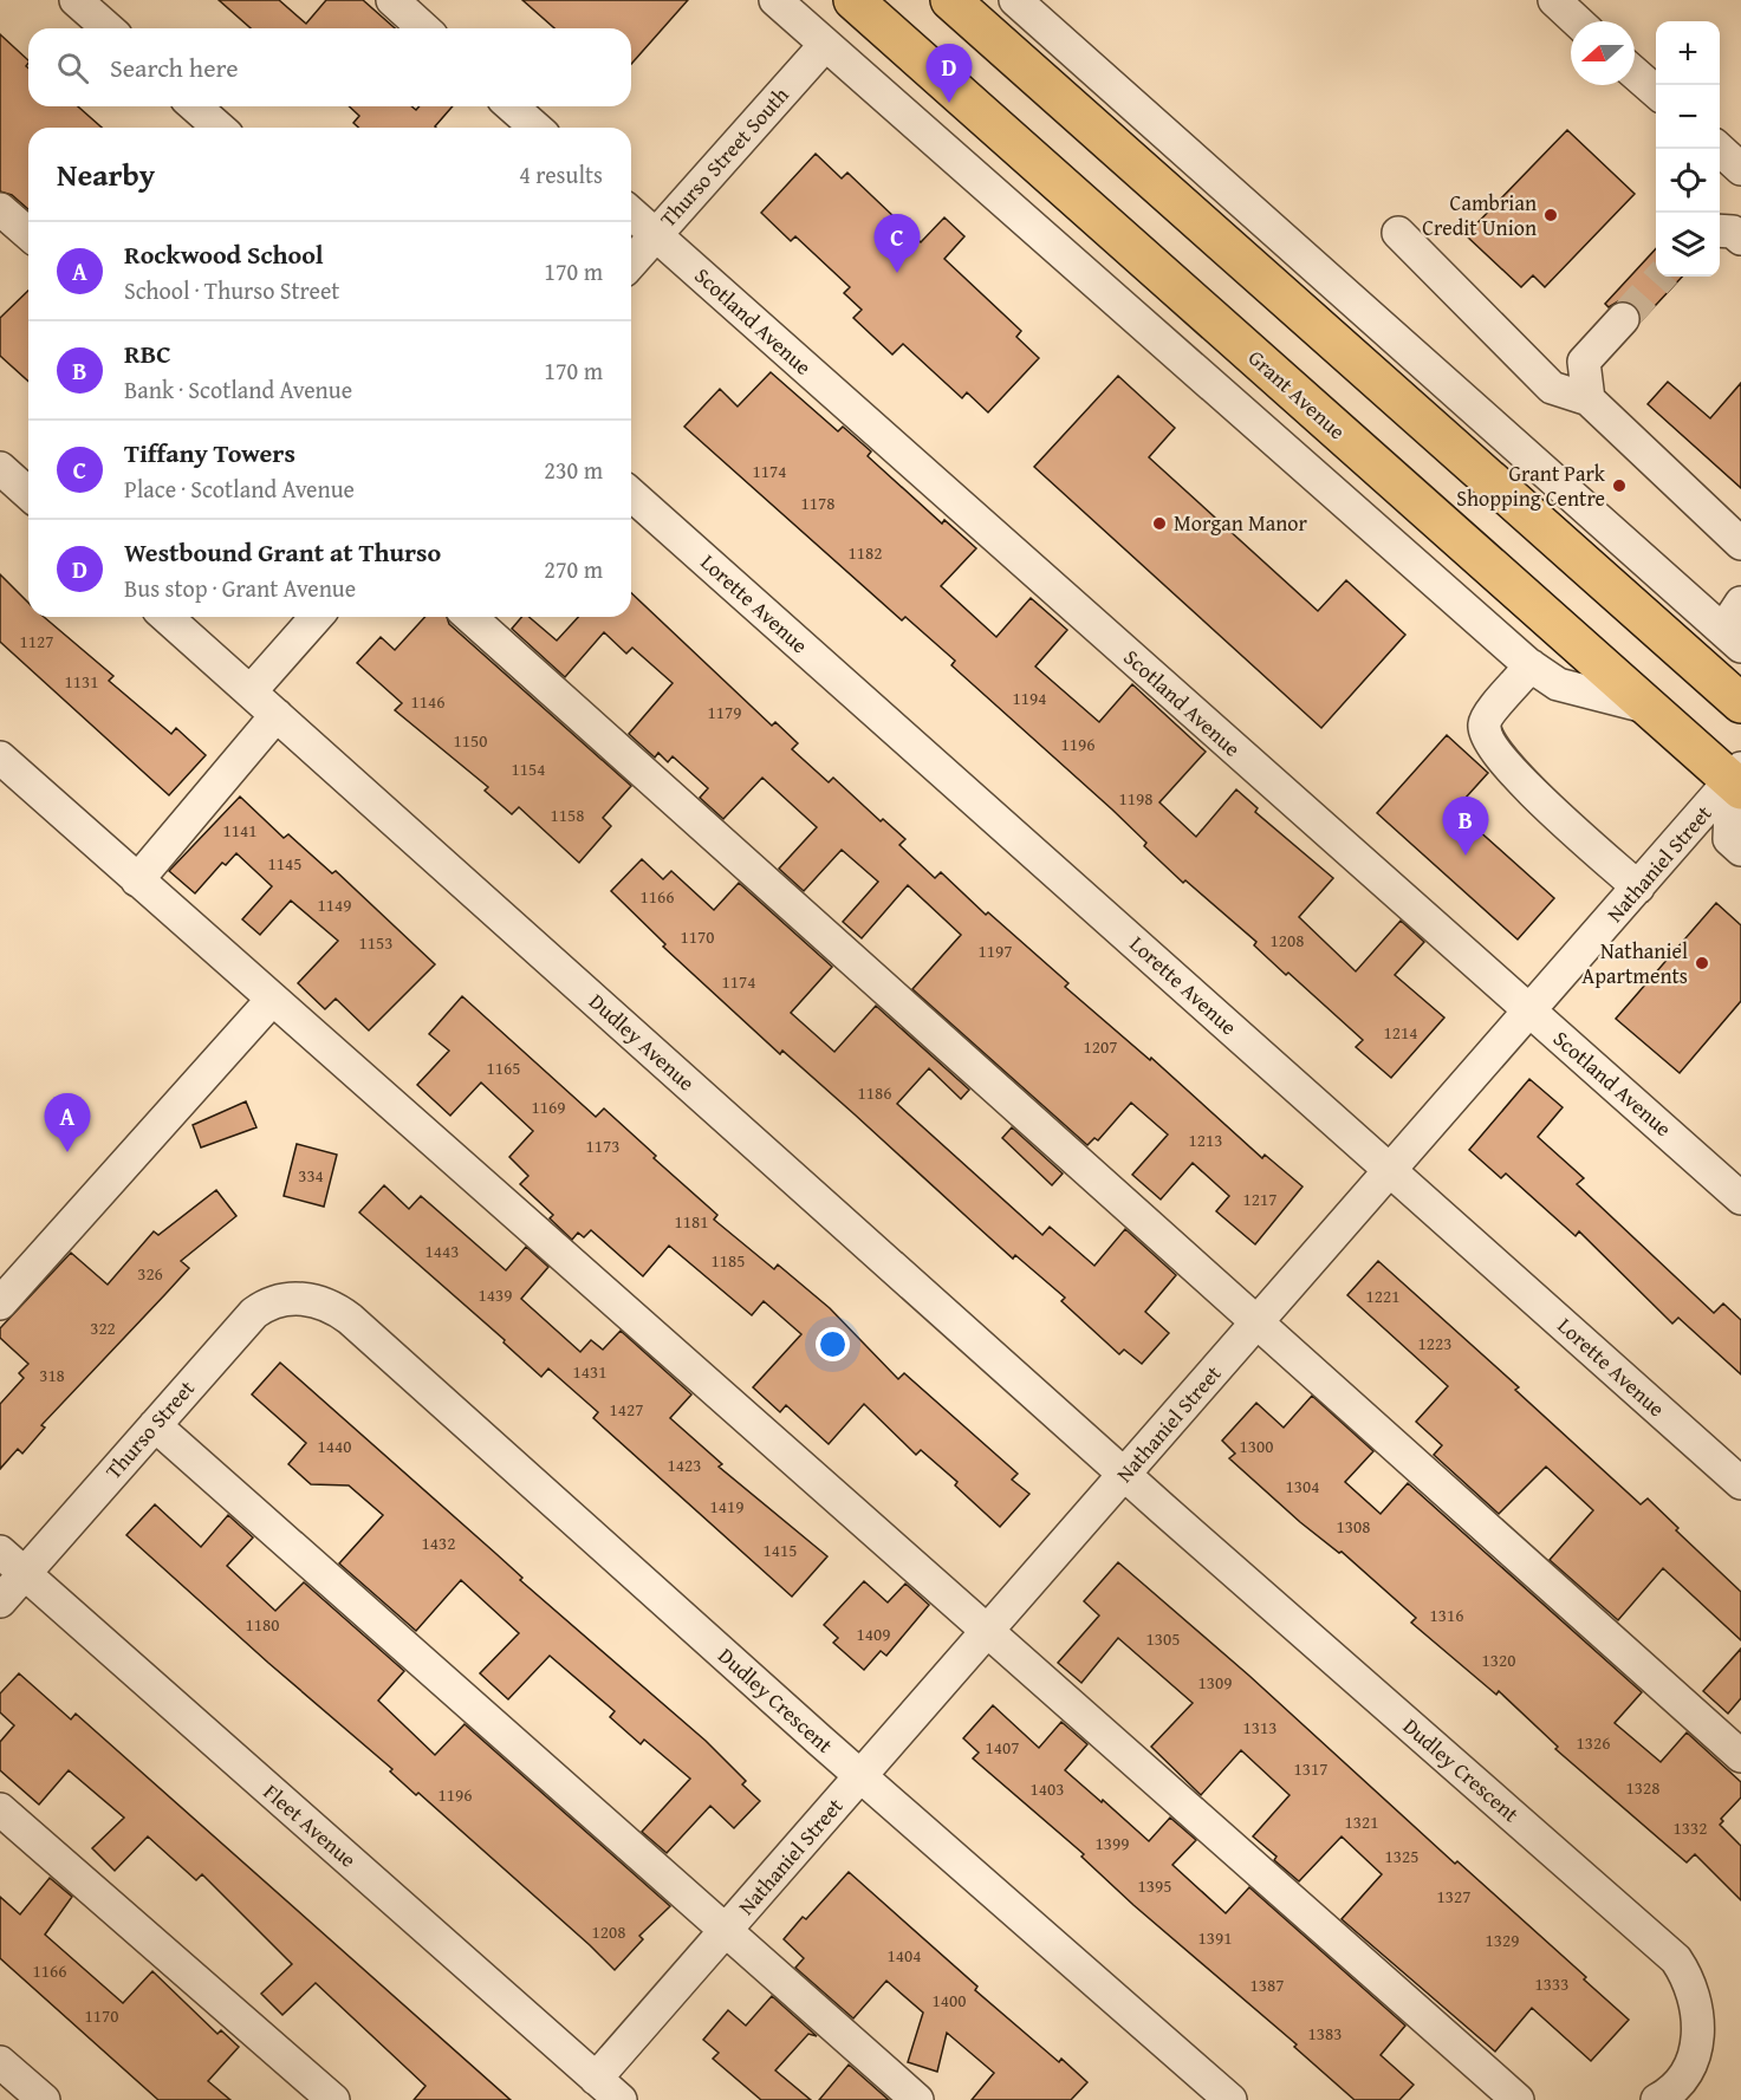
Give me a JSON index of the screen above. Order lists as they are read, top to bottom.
{
  "streets": {
    "main road": ["Grant Avenue"],
    "street": [
      "Thurso Street South",
      "Scotland Avenue",
      "Lorette Avenue",
      "Nathaniel Street",
      "Dudley Avenue",
      "Thurso Street",
      "Dudley Crescent",
      "Fleet Avenue"
    ]
  },
  "crossings": [
    ["Thurso Street South", "Scotland Avenue"],
    ["Scotland Avenue", "Nathaniel Street"],
    ["Grant Avenue", "Nathaniel Street"],
    ["Lorette Avenue", "Nathaniel Street"],
    ["Nathaniel Street", "Dudley Avenue"],
    ["Nathaniel Street", "Dudley Crescent"],
    ["Nathaniel Street", "Fleet Avenue"],
    ["Dudley Avenue", "Dudley Crescent"],
    ["Thurso Street", "Dudley Crescent"],
    ["Thurso Street", "Fleet Avenue"]
  ],
  "places": [
    "Cambrian Credit Union",
    "Grant Park Shopping Centre",
    "Morgan Manor",
    "Nathaniel Apartments"
  ],
  "house_numbers": [
    "1174",
    "1178",
    "1182",
    "1127",
    "1131",
    "1194",
    "1146",
    "1179",
    "1150",
    "1196",
    "1154",
    "1198",
    "1158",
    "1141",
    "1145",
    "1166",
    "1149",
    "1170",
    "1208",
    "1153",
    "1197",
    "1174",
    "1214",
    "1207",
    "1165",
    "1186",
    "1169",
    "1213",
    "1173",
    "334",
    "1217",
    "1181",
    "1443",
    "1185",
    "326",
    "1439",
    "1221",
    "322",
    "1223",
    "1431",
    "318",
    "1427",
    "1440",
    "1300",
    "1423",
    "1304",
    "1419",
    "1308",
    "1432",
    "1415",
    "1316",
    "1180",
    "1409",
    "1305",
    "1320",
    "1309",
    "1313",
    "1326",
    "1407",
    "1317",
    "1328",
    "1403",
    "1196",
    "1321",
    "1332",
    "1399",
    "1325",
    "1395",
    "1327",
    "1208",
    "1391",
    "1329",
    "1404",
    "1166",
    "1333",
    "1387",
    "1400",
    "1170",
    "1383"
  ],
  "north": "left",
  "page": {
    "map_buttons": ["+", "−"],
    "search": "Search here",
    "pins": [
      "D",
      "C",
      "B",
      "A"
    ],
    "heading": ["Nearby", "4 results"],
    "list": [
      {
        "mark": "A",
        "name": "Rockwood School",
        "note": "School · Thurso Street",
        "value": "170 m"
      },
      {
        "mark": "B",
        "name": "RBC",
        "note": "Bank · Scotland Avenue",
        "value": "170 m"
      },
      {
        "mark": "C",
        "name": "Tiffany Towers",
        "note": "Place · Scotland Avenue",
        "value": "230 m"
      },
      {
        "mark": "D",
        "name": "Westbound Grant at Thurso",
        "note": "Bus stop · Grant Avenue",
        "value": "270 m"
      }
    ]
  }
}
